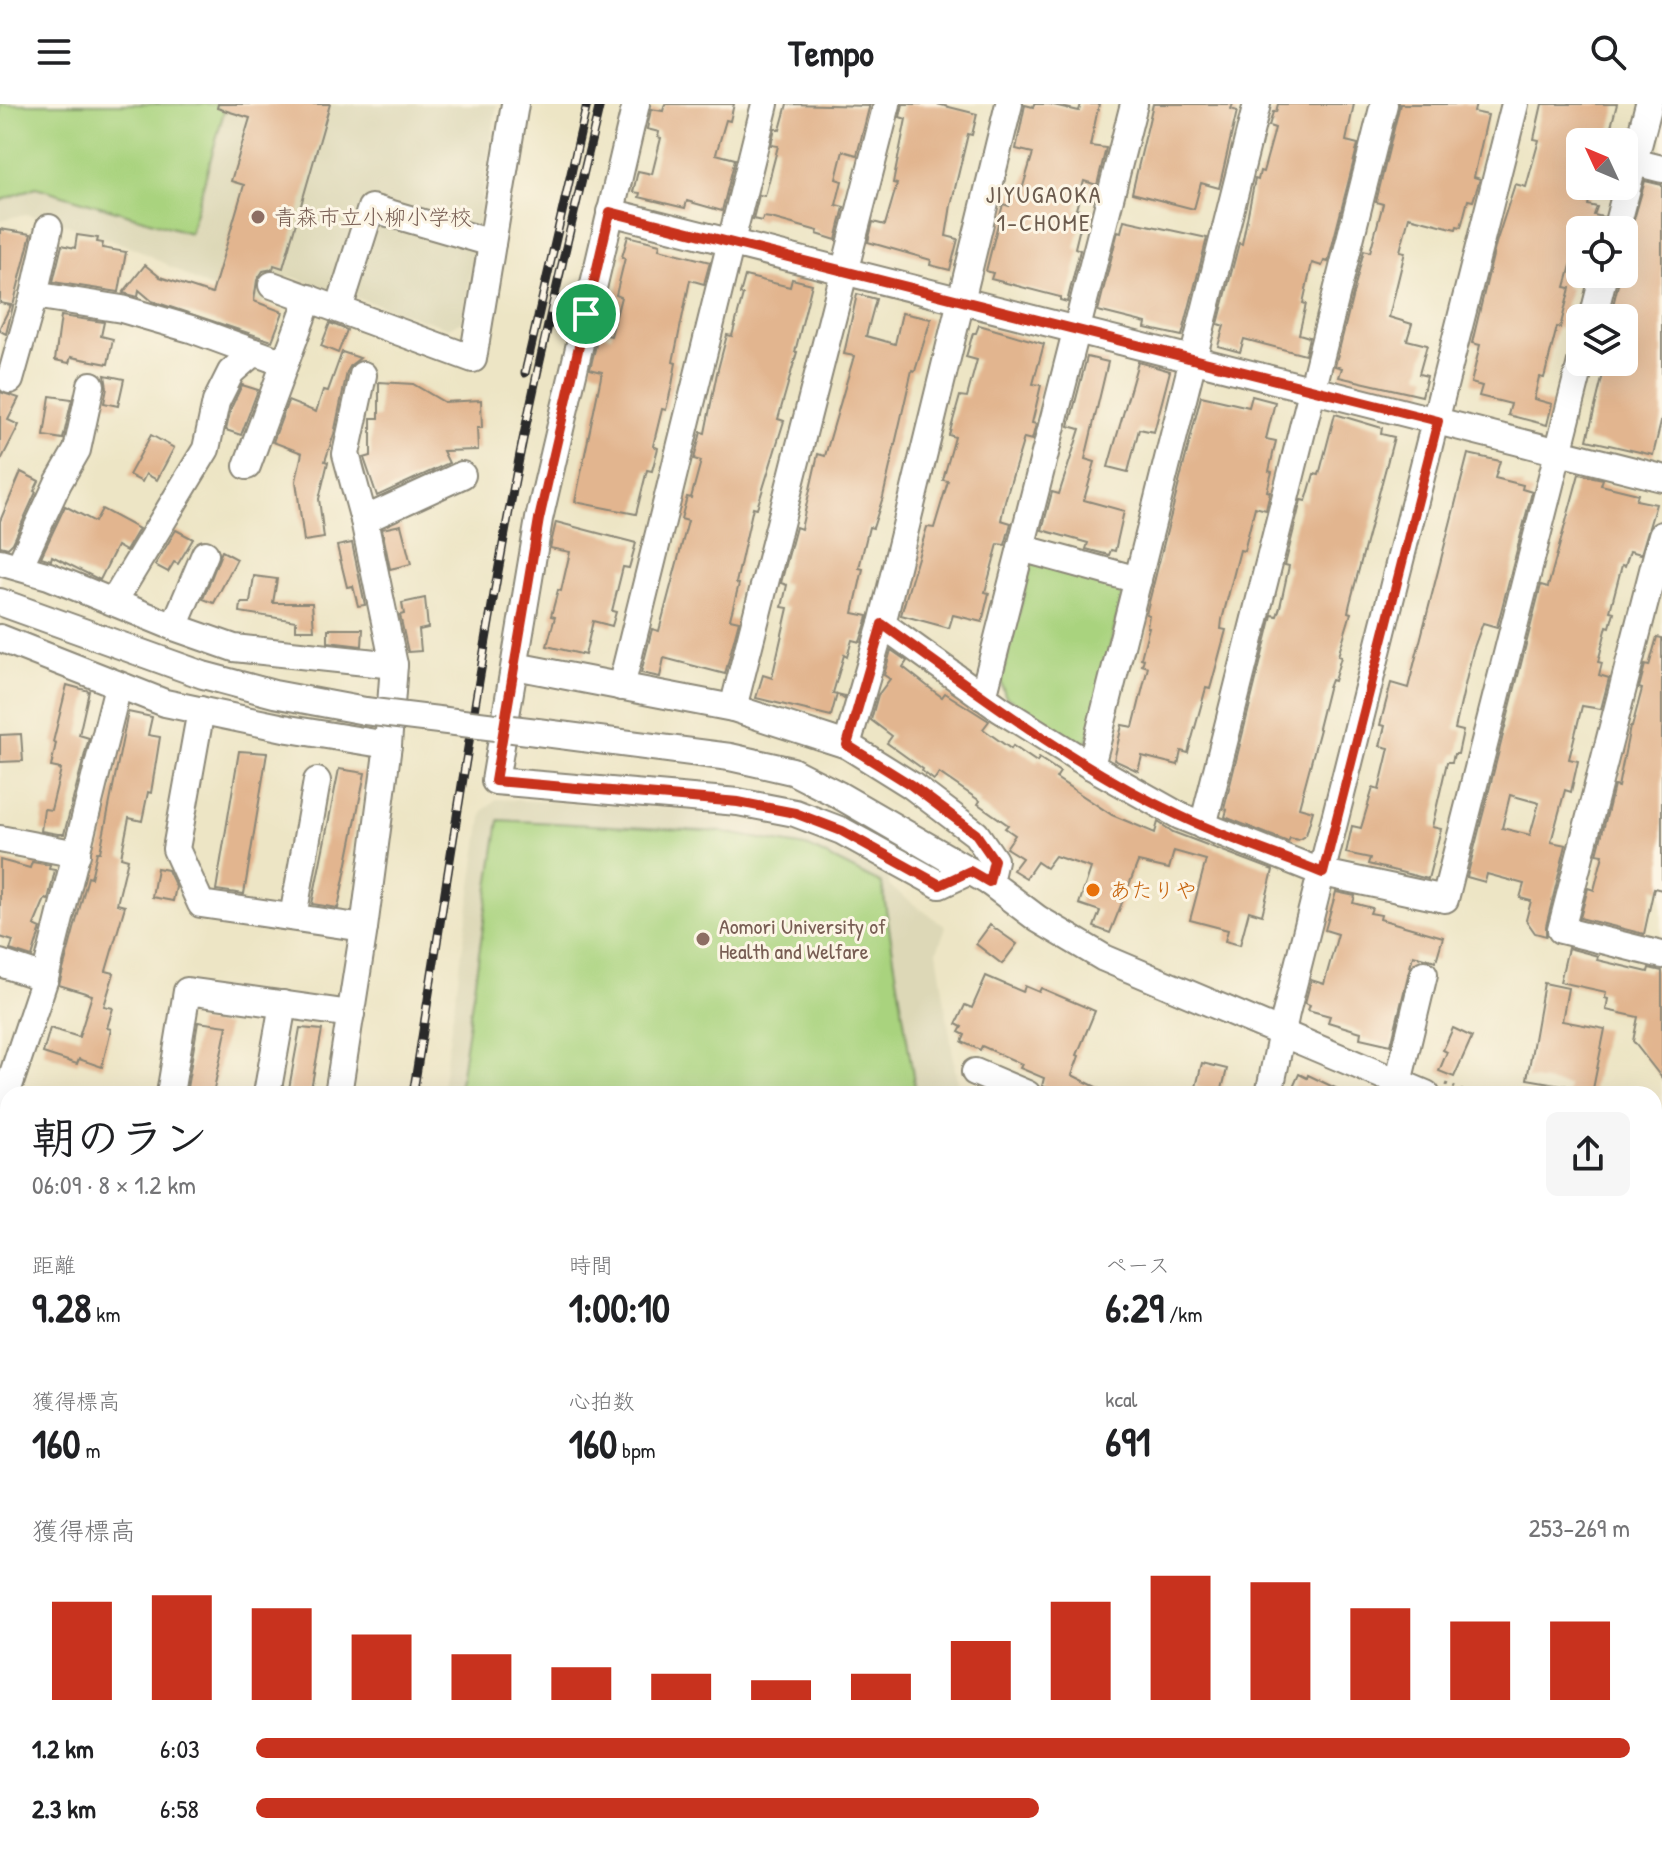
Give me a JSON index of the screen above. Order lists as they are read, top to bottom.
{
  "districts": ["JIYUGAOKA 1-CHOME"],
  "places": ["青森市立小柳小学校", "あたりや", "Aomori University of Health and Welfare"],
  "north": "top left",
  "page": {
    "header": "Tempo",
    "heading": ["朝のラン", "06:09 · 8 × 1.2 km"],
    "stats": [
      ["距離", "9.28 km"],
      ["時間", "1:00:10"],
      ["ペース", "6:29 /km"],
      ["獲得標高", "160 m"],
      ["心拍数", "160 bpm"],
      ["kcal", "691"]
    ],
    "chart": ["獲得標高", "253–269 m"],
    "list": [
      {
        "name": "1.2 km",
        "note": "6:03"
      },
      {
        "name": "2.3 km",
        "note": "6:58"
      }
    ]
  }
}
